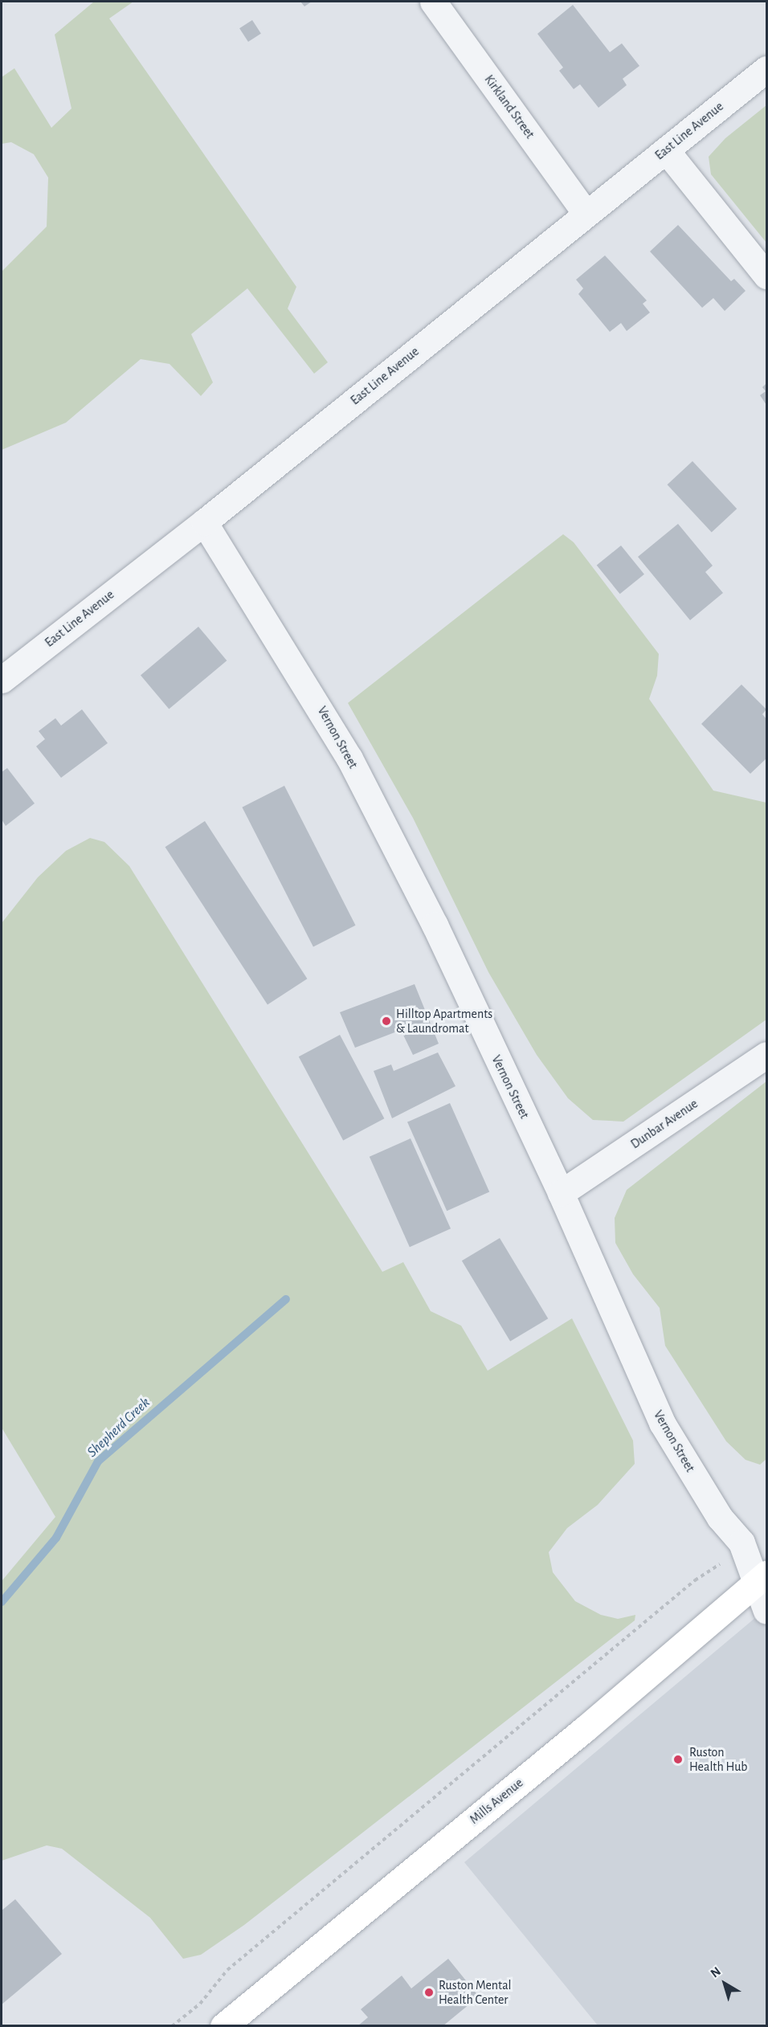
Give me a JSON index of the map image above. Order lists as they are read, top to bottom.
{
  "streets": {
    "street": [
      "Kirkland Street",
      "East Line Avenue",
      "Vernon Street",
      "Dunbar Avenue",
      "Mills Avenue"
    ]
  },
  "crossings": [
    ["Kirkland Street", "East Line Avenue"],
    ["East Line Avenue", "Vernon Street"],
    ["Vernon Street", "Dunbar Avenue"],
    ["Vernon Street", "Mills Avenue"]
  ],
  "water": ["Shepherd Creek"],
  "places": ["Hilltop Apartments & Laundromat", "Ruston Health Hub", "Ruston Mental Health Center"],
  "north": "top left"
}
